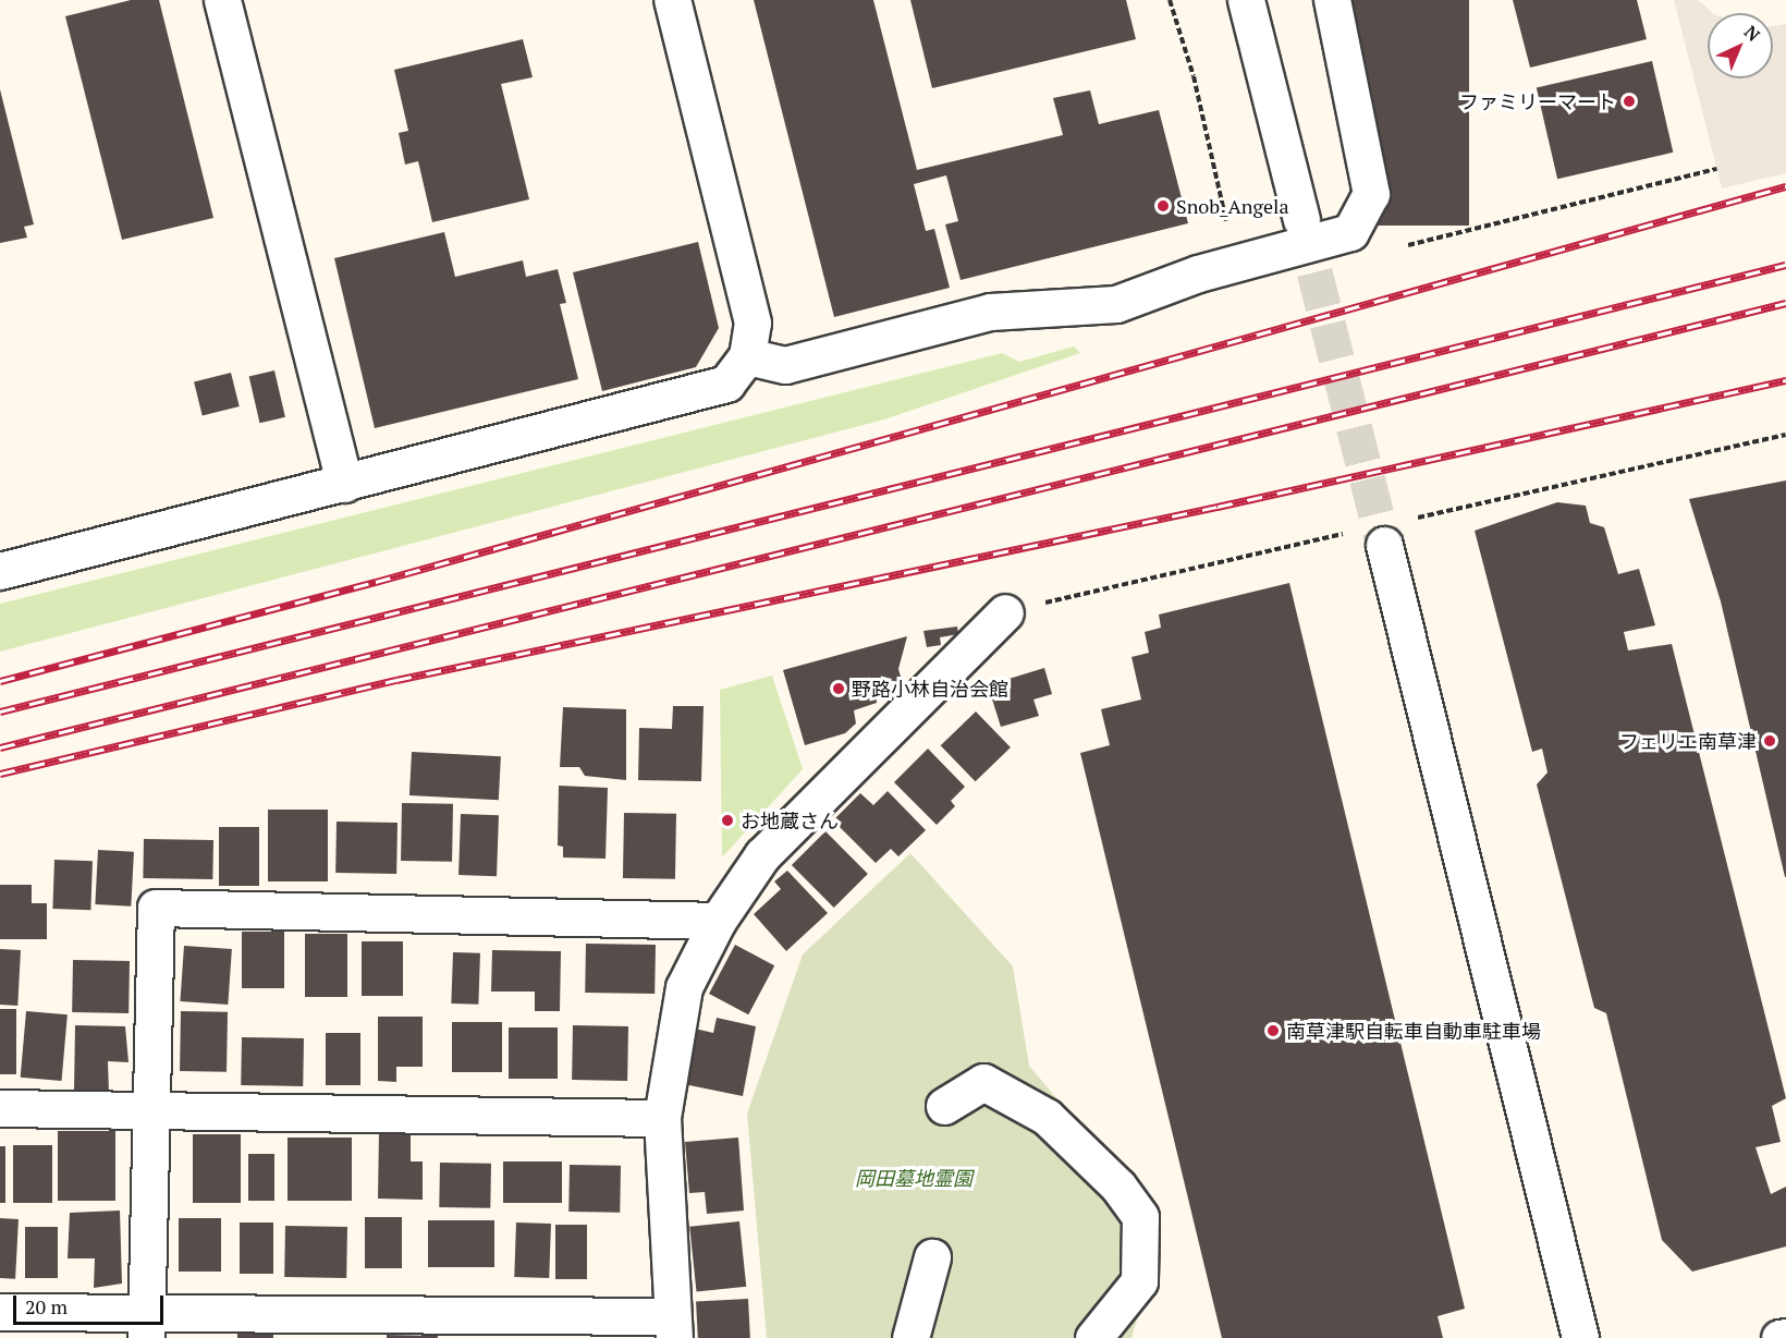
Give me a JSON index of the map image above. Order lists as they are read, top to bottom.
{
  "parks": ["岡田墓地霊園"],
  "places": [
    "ファミリーマート",
    "Snob_Angela",
    "野路小林自治会館",
    "フェリエ南草津",
    "お地蔵さん",
    "南草津駅自転車自動車駐車場"
  ],
  "scale_bar": "20 m",
  "north": "top right"
}
